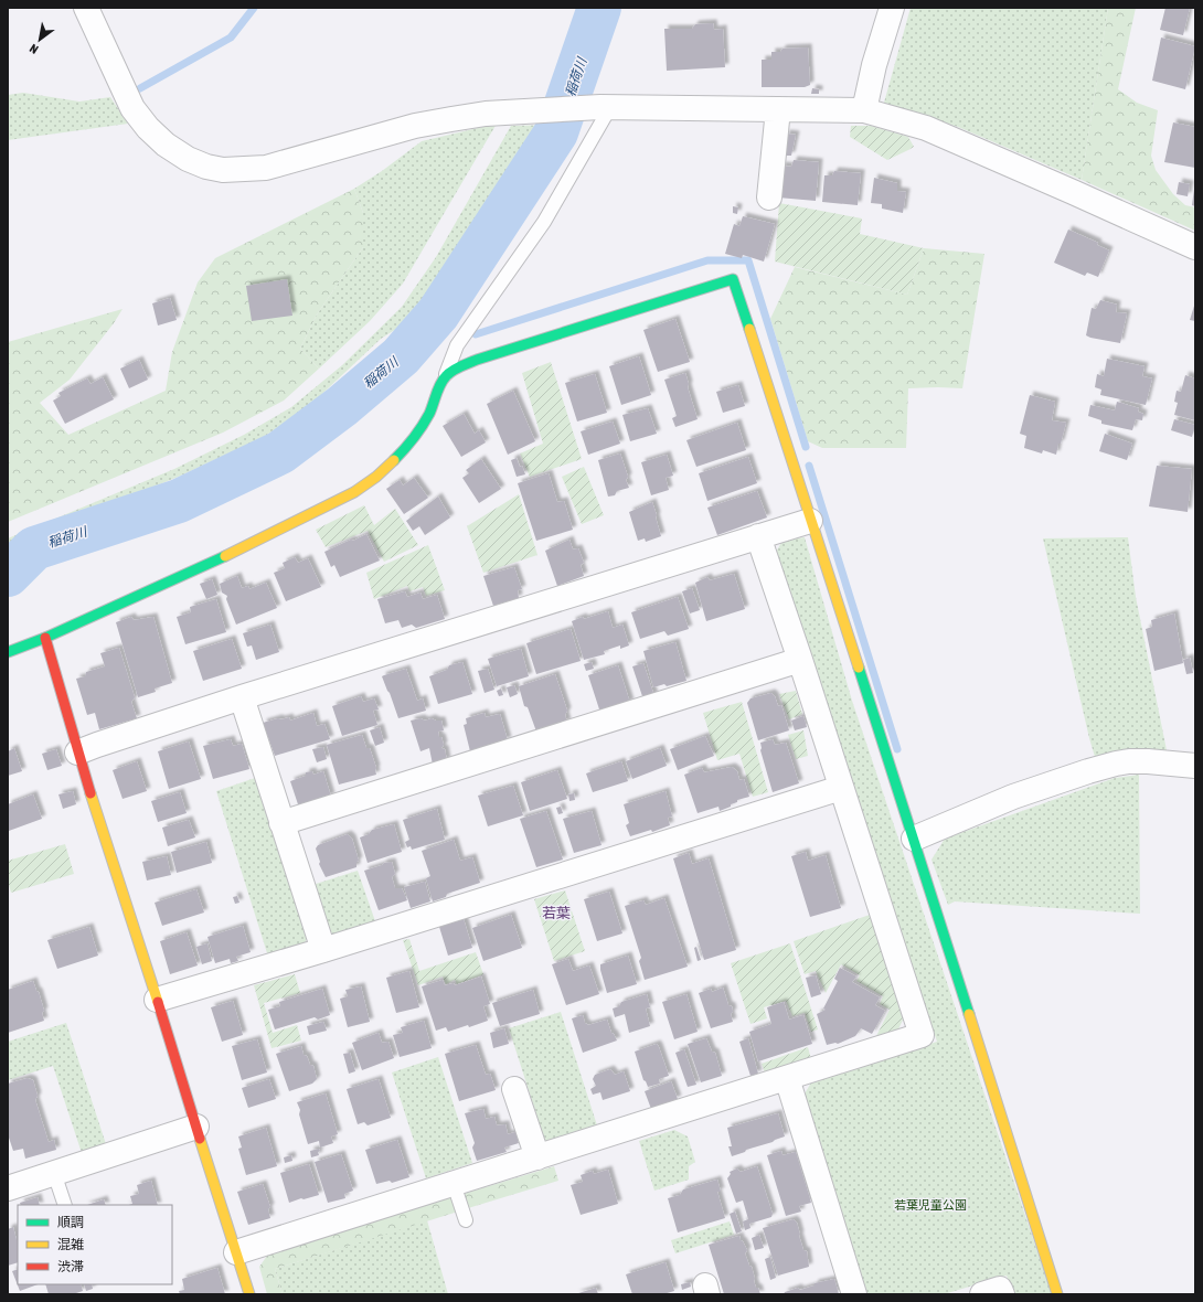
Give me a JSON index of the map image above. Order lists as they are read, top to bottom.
{
  "districts": ["若葉"],
  "water": ["稲荷川"],
  "parks": ["若葉児童公園"],
  "legend": ["順調", "混雑", "渋滞"],
  "north": "bottom left"
}
